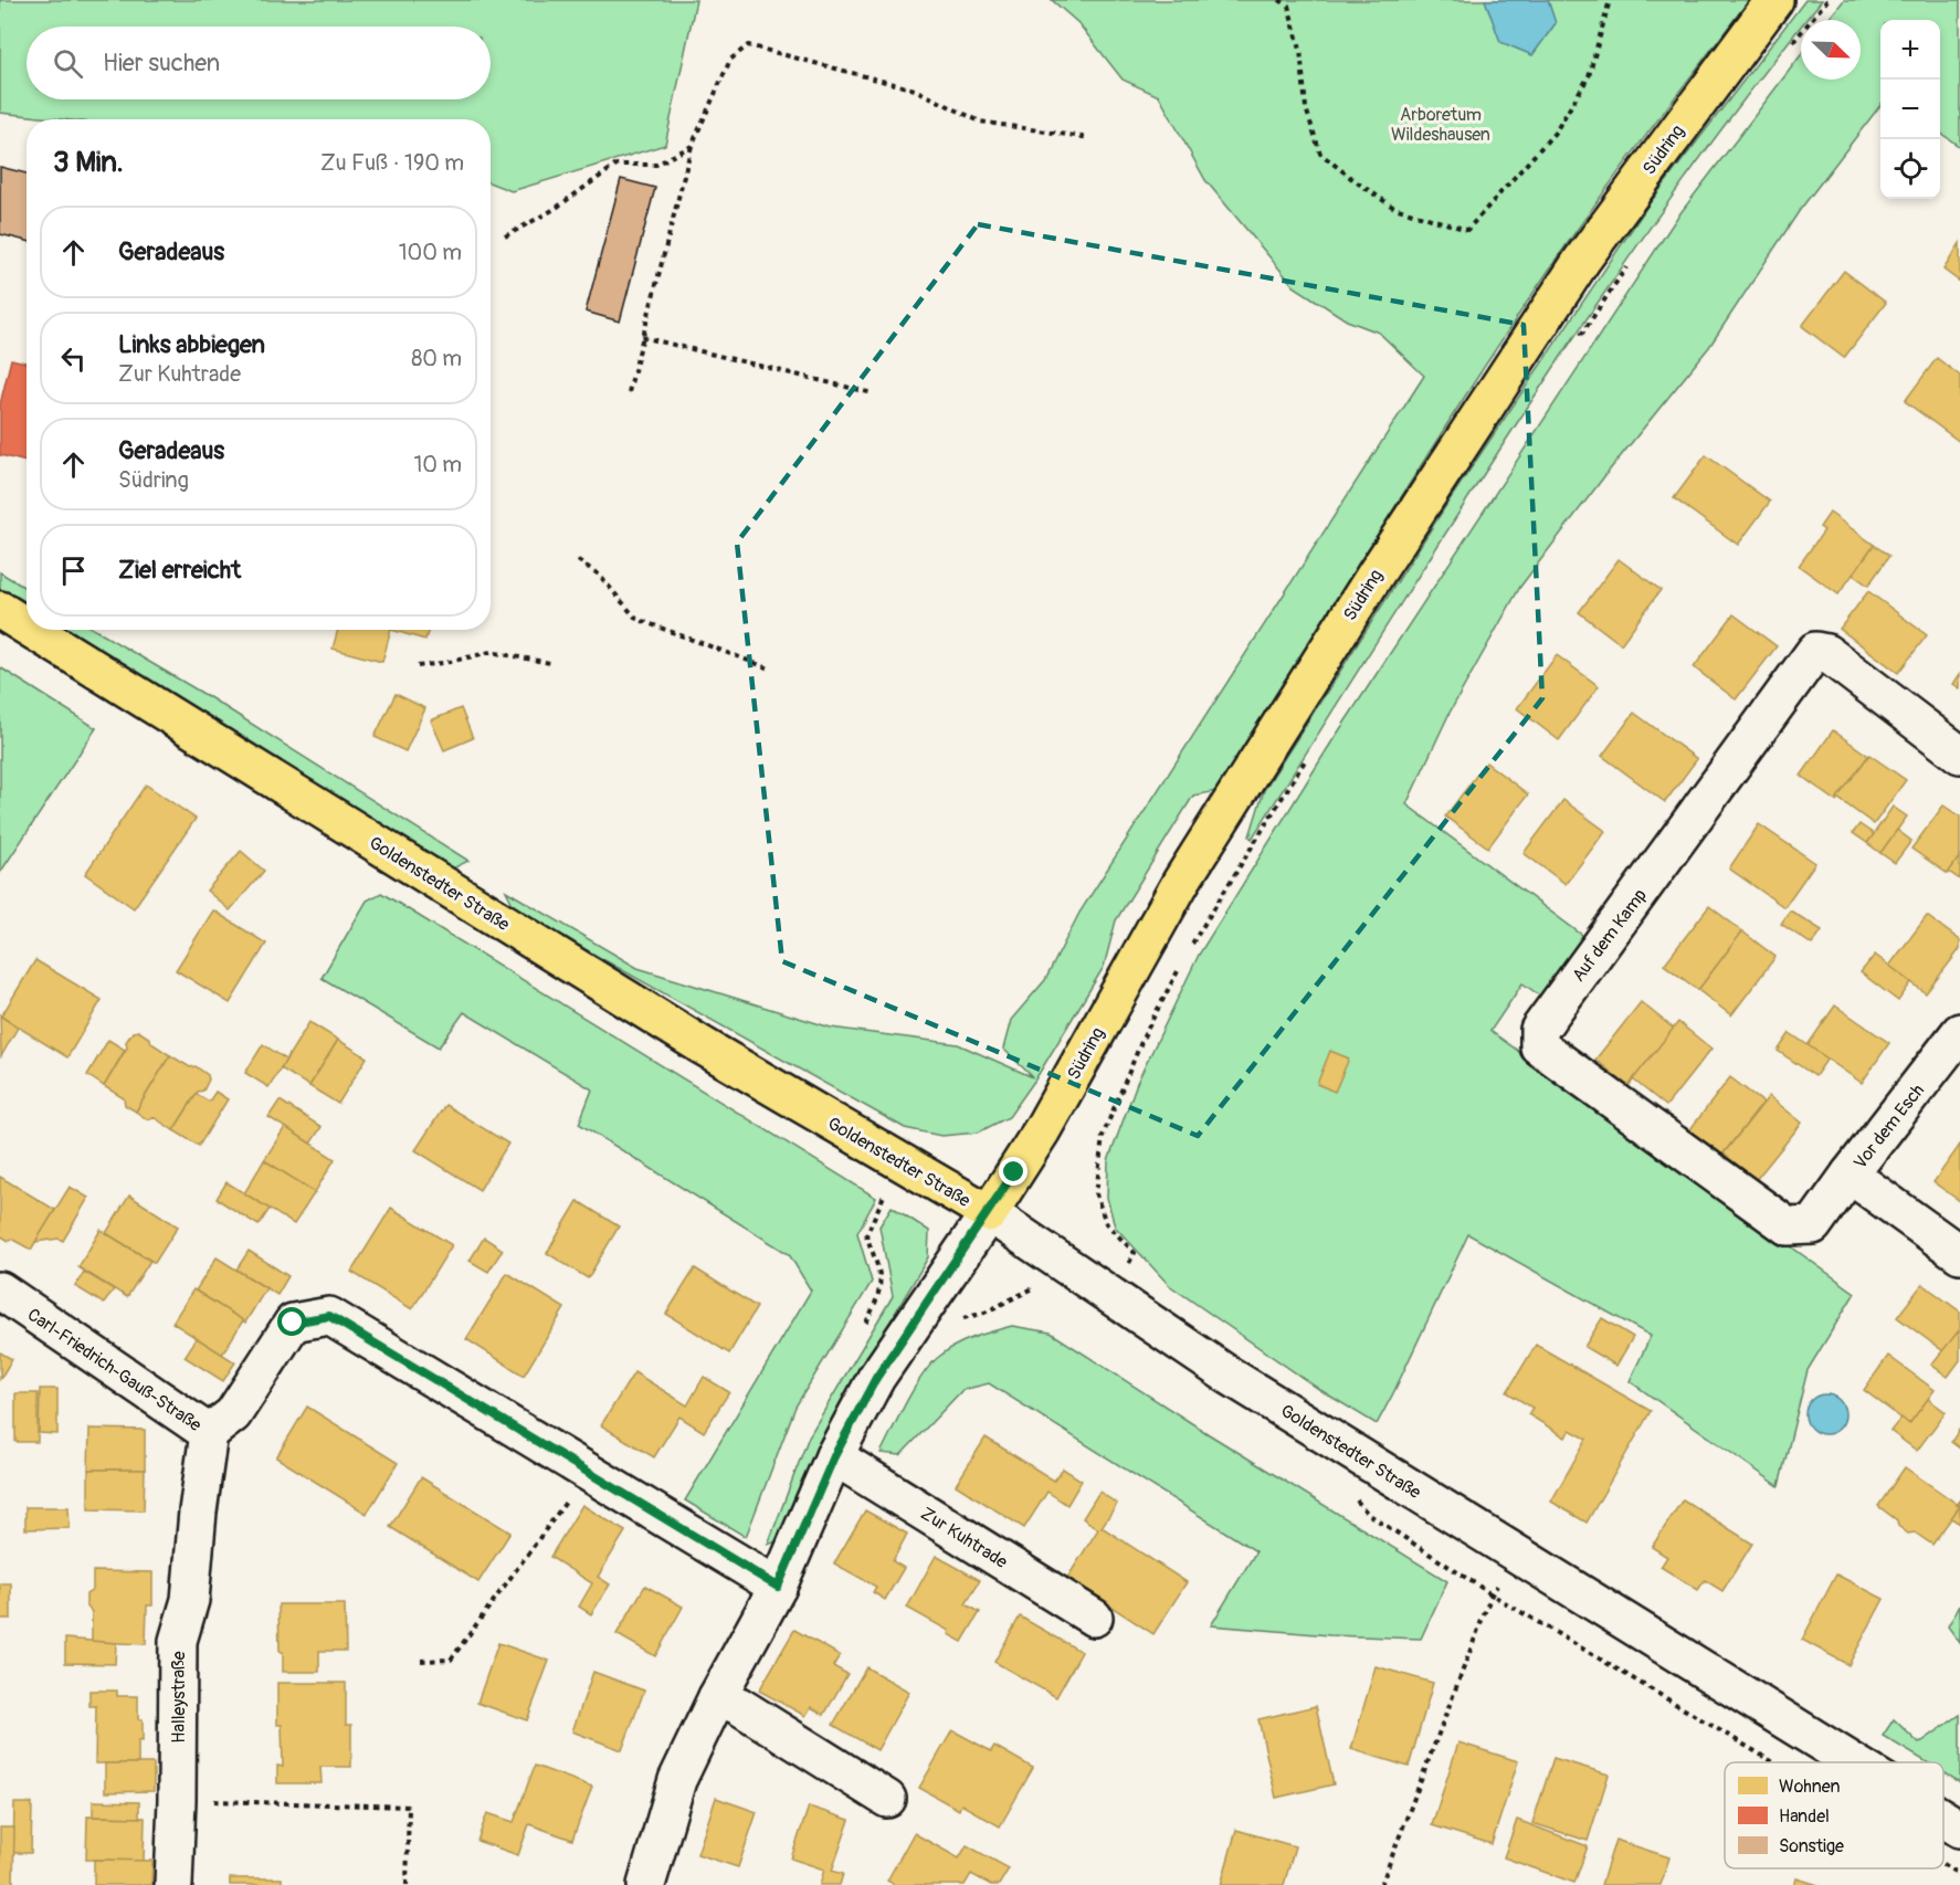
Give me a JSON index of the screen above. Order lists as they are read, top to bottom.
{
  "streets": {
    "main road": ["Südring", "Goldenstedter Straße"],
    "street": [
      "Auf dem Kamp",
      "Vor dem Esch",
      "Carl-Friedrich-Gauß-Straße",
      "Zur Kuhtrade",
      "Halleystraße"
    ]
  },
  "crossings": [
    ["Südring", "Goldenstedter Straße"],
    ["Auf dem Kamp", "Vor dem Esch"],
    ["Carl-Friedrich-Gauß-Straße", "Halleystraße"]
  ],
  "parks": ["Arboretum Wildeshausen"],
  "legend": ["Wohnen", "Handel", "Sonstige"],
  "north": "bottom right",
  "page": {
    "map_buttons": ["+", "−"],
    "search": "Hier suchen",
    "heading": ["3 Min.", "Zu Fuß · 190 m"],
    "list": [
      ["Geradeaus", "100 m"],
      ["Links abbiegen", "Zur Kuhtrade", "80 m"],
      ["Geradeaus", "Südring", "10 m"],
      "Ziel erreicht"
    ]
  }
}
